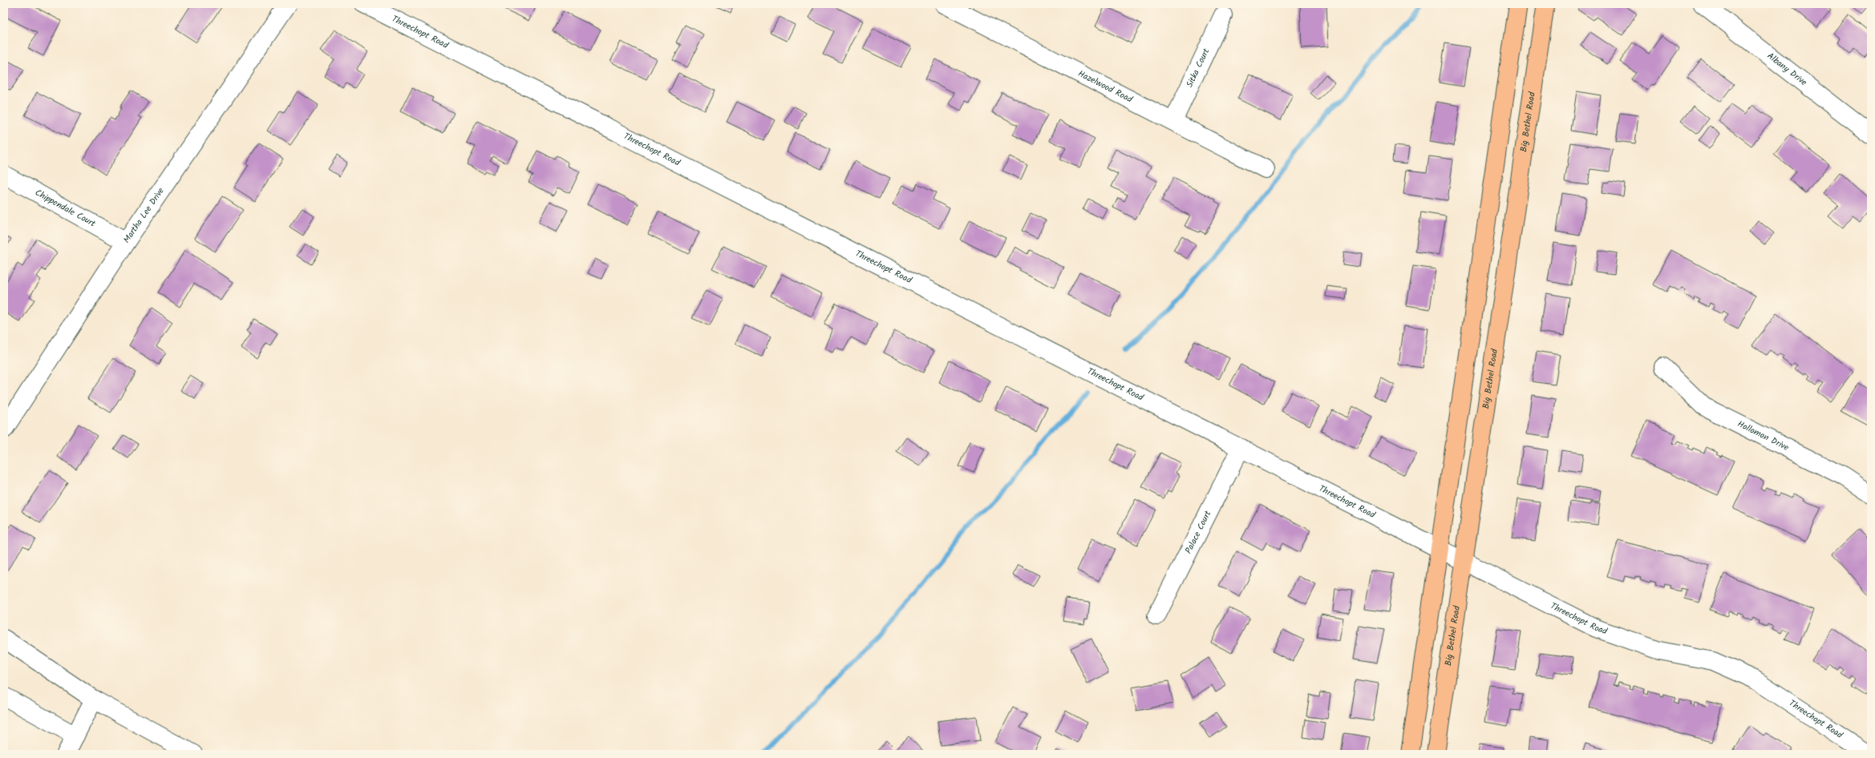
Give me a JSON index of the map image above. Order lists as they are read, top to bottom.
{
  "streets": {
    "main road": ["Big Bethel Road"],
    "street": [
      "Threechopt Road",
      "Sitka Court",
      "Albany Drive",
      "Hazelwood Road",
      "Chippendale Court",
      "Martha Lee Drive",
      "Hollomon Drive",
      "Palace Court"
    ]
  },
  "crossings": [
    ["Threechopt Road", "Big Bethel Road"],
    ["Threechopt Road", "Palace Court"],
    ["Sitka Court", "Hazelwood Road"],
    ["Chippendale Court", "Martha Lee Drive"]
  ]
}
